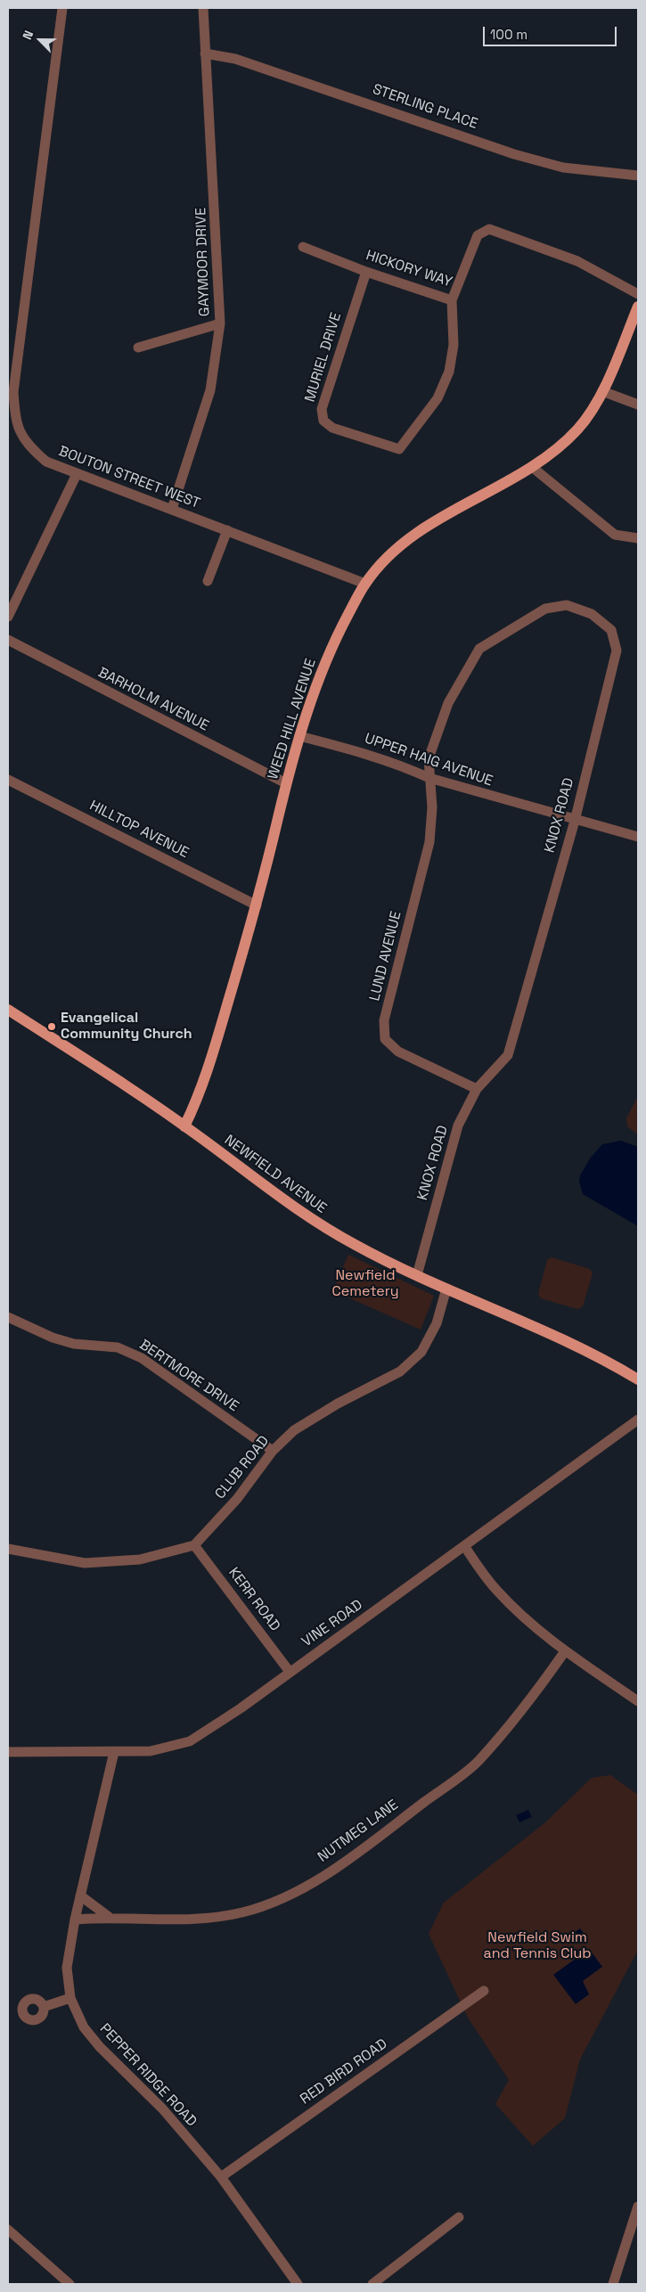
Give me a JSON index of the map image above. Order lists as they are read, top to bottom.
{
  "streets": {
    "main road": ["WEED HILL AVENUE", "NEWFIELD AVENUE"],
    "street": [
      "STERLING PLACE",
      "GAYMOOR DRIVE",
      "HICKORY WAY",
      "MURIEL DRIVE",
      "BOUTON STREET WEST",
      "BARHOLM AVENUE",
      "UPPER HAIG AVENUE",
      "KNOX ROAD",
      "HILLTOP AVENUE",
      "LUND AVENUE",
      "BERTMORE DRIVE",
      "CLUB ROAD",
      "KERR ROAD",
      "VINE ROAD",
      "NUTMEG LANE",
      "RED BIRD ROAD",
      "PEPPER RIDGE ROAD"
    ]
  },
  "crossings": [
    ["STERLING PLACE", "GAYMOOR DRIVE"],
    ["GAYMOOR DRIVE", "BOUTON STREET WEST"],
    ["HICKORY WAY", "MURIEL DRIVE"],
    ["BOUTON STREET WEST", "WEED HILL AVENUE"],
    ["BARHOLM AVENUE", "WEED HILL AVENUE"],
    ["WEED HILL AVENUE", "UPPER HAIG AVENUE"],
    ["WEED HILL AVENUE", "HILLTOP AVENUE"],
    ["WEED HILL AVENUE", "NEWFIELD AVENUE"],
    ["UPPER HAIG AVENUE", "KNOX ROAD"],
    ["UPPER HAIG AVENUE", "LUND AVENUE"],
    ["KNOX ROAD", "LUND AVENUE"],
    ["KNOX ROAD", "NEWFIELD AVENUE"],
    ["NEWFIELD AVENUE", "CLUB ROAD"],
    ["BERTMORE DRIVE", "CLUB ROAD"],
    ["CLUB ROAD", "KERR ROAD"],
    ["KERR ROAD", "VINE ROAD"],
    ["VINE ROAD", "PEPPER RIDGE ROAD"],
    ["NUTMEG LANE", "PEPPER RIDGE ROAD"],
    ["RED BIRD ROAD", "PEPPER RIDGE ROAD"]
  ],
  "parks": ["Newfield Cemetery", "Newfield Swim and Tennis Club"],
  "places": ["Evangelical Community Church"],
  "scale_bar": "100 m",
  "north": "top left"
}
